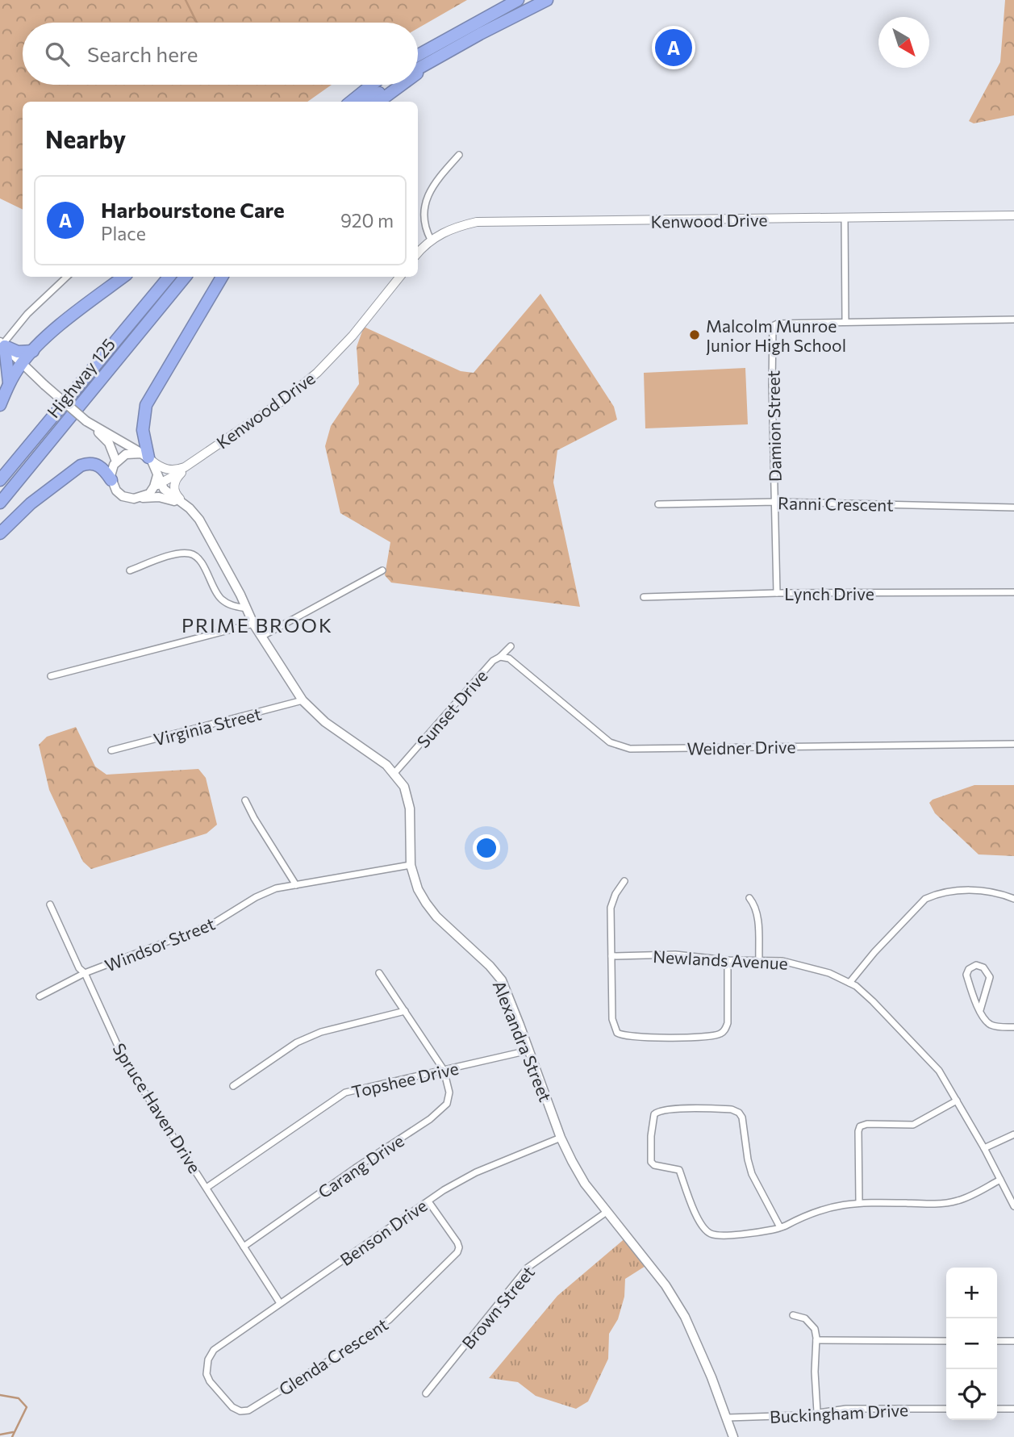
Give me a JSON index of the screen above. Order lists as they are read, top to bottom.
{
  "streets": {
    "highway": ["Highway 125"],
    "main road": ["Alexandra Street"],
    "street": [
      "Kenwood Drive",
      "Damion Street",
      "Ranni Crescent",
      "Lynch Drive",
      "Sunset Drive",
      "Virginia Street",
      "Weidner Drive",
      "Windsor Street",
      "Newlands Avenue",
      "Topshee Drive",
      "Spruce Haven Drive",
      "Carang Drive",
      "Benson Drive",
      "Brown Street",
      "Glenda Crescent",
      "Buckingham Drive"
    ]
  },
  "crossings": [
    ["Kenwood Drive", "Alexandra Street"],
    ["Damion Street", "Ranni Crescent"],
    ["Damion Street", "Lynch Drive"],
    ["Sunset Drive", "Weidner Drive"],
    ["Sunset Drive", "Alexandra Street"],
    ["Virginia Street", "Alexandra Street"],
    ["Windsor Street", "Alexandra Street"],
    ["Windsor Street", "Spruce Haven Drive"],
    ["Alexandra Street", "Topshee Drive"],
    ["Alexandra Street", "Benson Drive"],
    ["Alexandra Street", "Brown Street"],
    ["Alexandra Street", "Buckingham Drive"],
    ["Topshee Drive", "Spruce Haven Drive"],
    ["Topshee Drive", "Carang Drive"],
    ["Spruce Haven Drive", "Carang Drive"],
    ["Spruce Haven Drive", "Benson Drive"],
    ["Benson Drive", "Glenda Crescent"]
  ],
  "districts": ["PRIME BROOK"],
  "places": ["Malcolm Munroe Junior High School"],
  "north": "bottom right",
  "page": {
    "search": "Search here",
    "pins": "A",
    "heading": "Nearby",
    "list": [
      {
        "mark": "A",
        "name": "Harbourstone Care",
        "note": "Place",
        "value": "920 m"
      }
    ],
    "map_buttons": ["+", "−"]
  }
}
